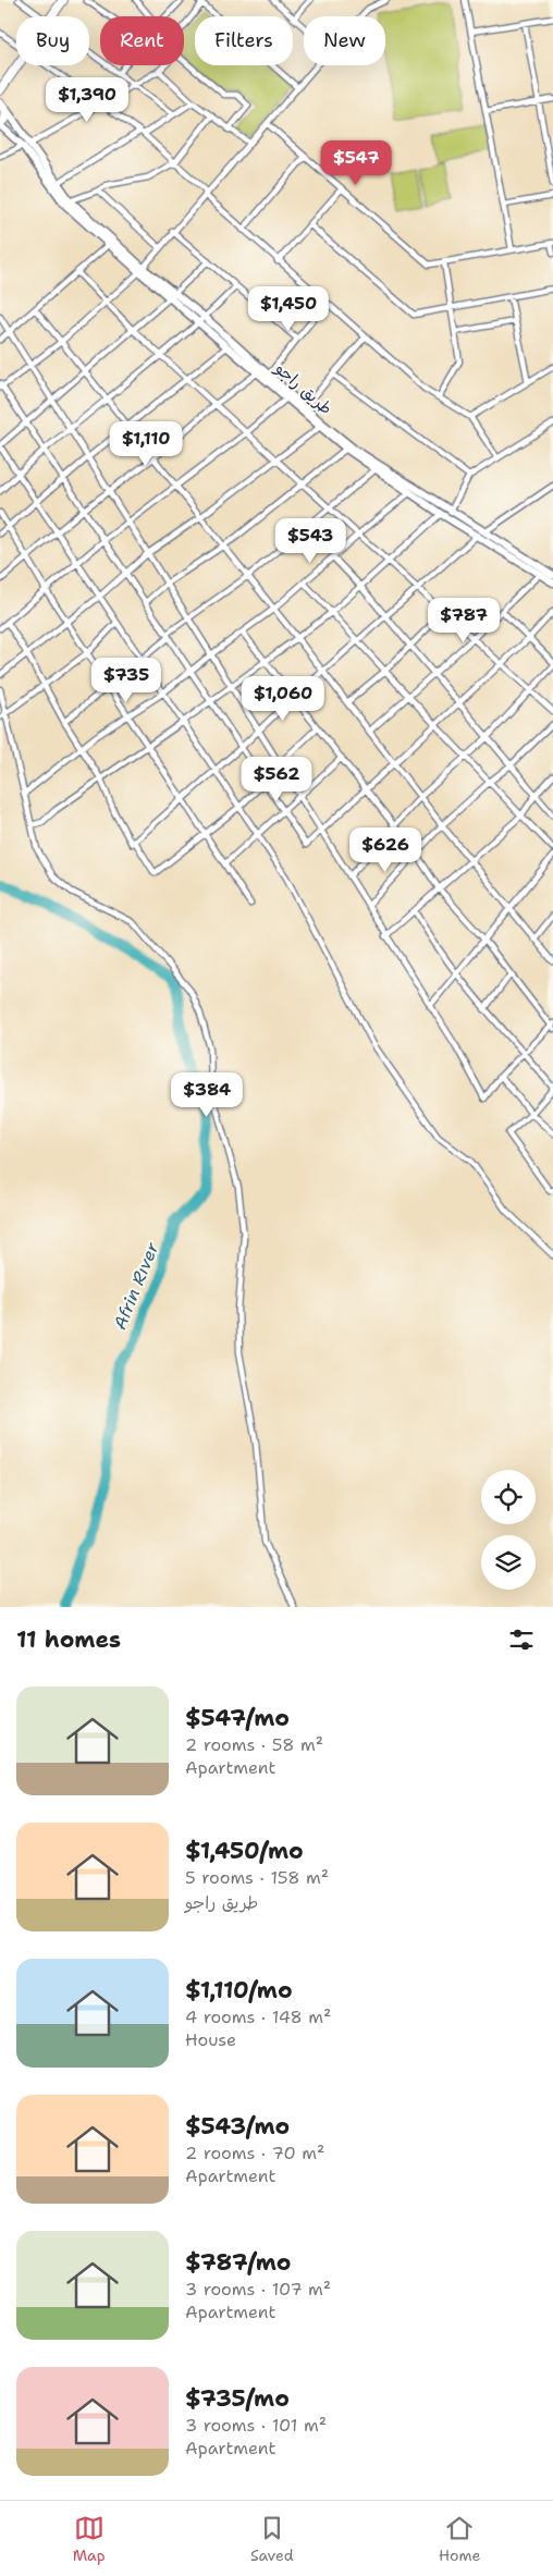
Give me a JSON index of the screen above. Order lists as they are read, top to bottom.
{
  "streets": {
    "main road": ["طريق راجو"]
  },
  "water": ["Afrin Rıver"],
  "page": {
    "chip": [
      "Buy",
      "Rent",
      "Filters",
      "New"
    ],
    "price": [
      "$1,390",
      "$547",
      "$1,450",
      "$1,110",
      "$543",
      "$787",
      "$735",
      "$1,060",
      "$562",
      "$626",
      "$384"
    ],
    "heading": "11 homes",
    "list": [
      {
        "name": "$547/mo",
        "note": "2 rooms · 58 m² · Apartment"
      },
      {
        "name": "$1,450/mo",
        "note": "5 rooms · 158 m² · طريق راجو"
      },
      {
        "name": "$1,110/mo",
        "note": "4 rooms · 148 m² · House"
      },
      {
        "name": "$543/mo",
        "note": "2 rooms · 70 m² · Apartment"
      },
      {
        "name": "$787/mo",
        "note": "3 rooms · 107 m² · Apartment"
      },
      {
        "name": "$735/mo",
        "note": "3 rooms · 101 m² · Apartment"
      }
    ],
    "tabs": ["Map", "Saved", "Home"]
  }
}
